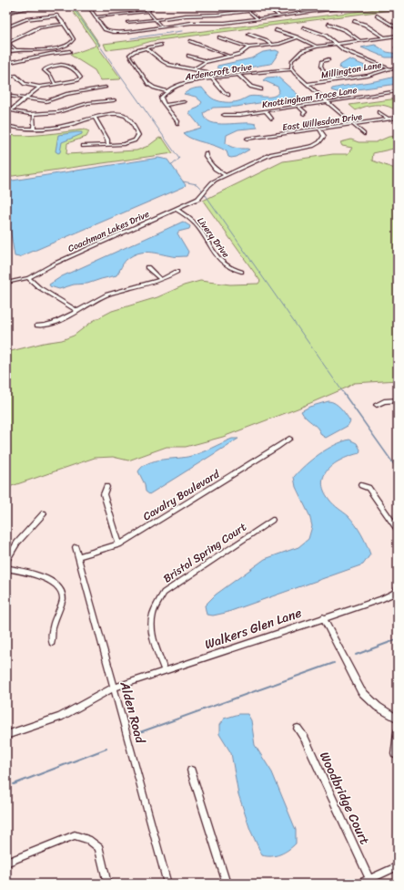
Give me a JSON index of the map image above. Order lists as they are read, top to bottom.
{
  "streets": {
    "street": [
      "Millington Lane",
      "Ardencroft Drive",
      "Knottingham Trace Lane",
      "East Willesdon Drive",
      "Coachman Lakes Drive",
      "Livery Drive",
      "Cavalry Boulevard",
      "Bristol Spring Court",
      "Walkers Glen Lane",
      "Alden Road",
      "Woodbridge Court"
    ]
  },
  "crossings": [
    ["Coachman Lakes Drive", "Livery Drive"],
    ["Cavalry Boulevard", "Alden Road"],
    ["Bristol Spring Court", "Walkers Glen Lane"],
    ["Walkers Glen Lane", "Alden Road"]
  ]
}
